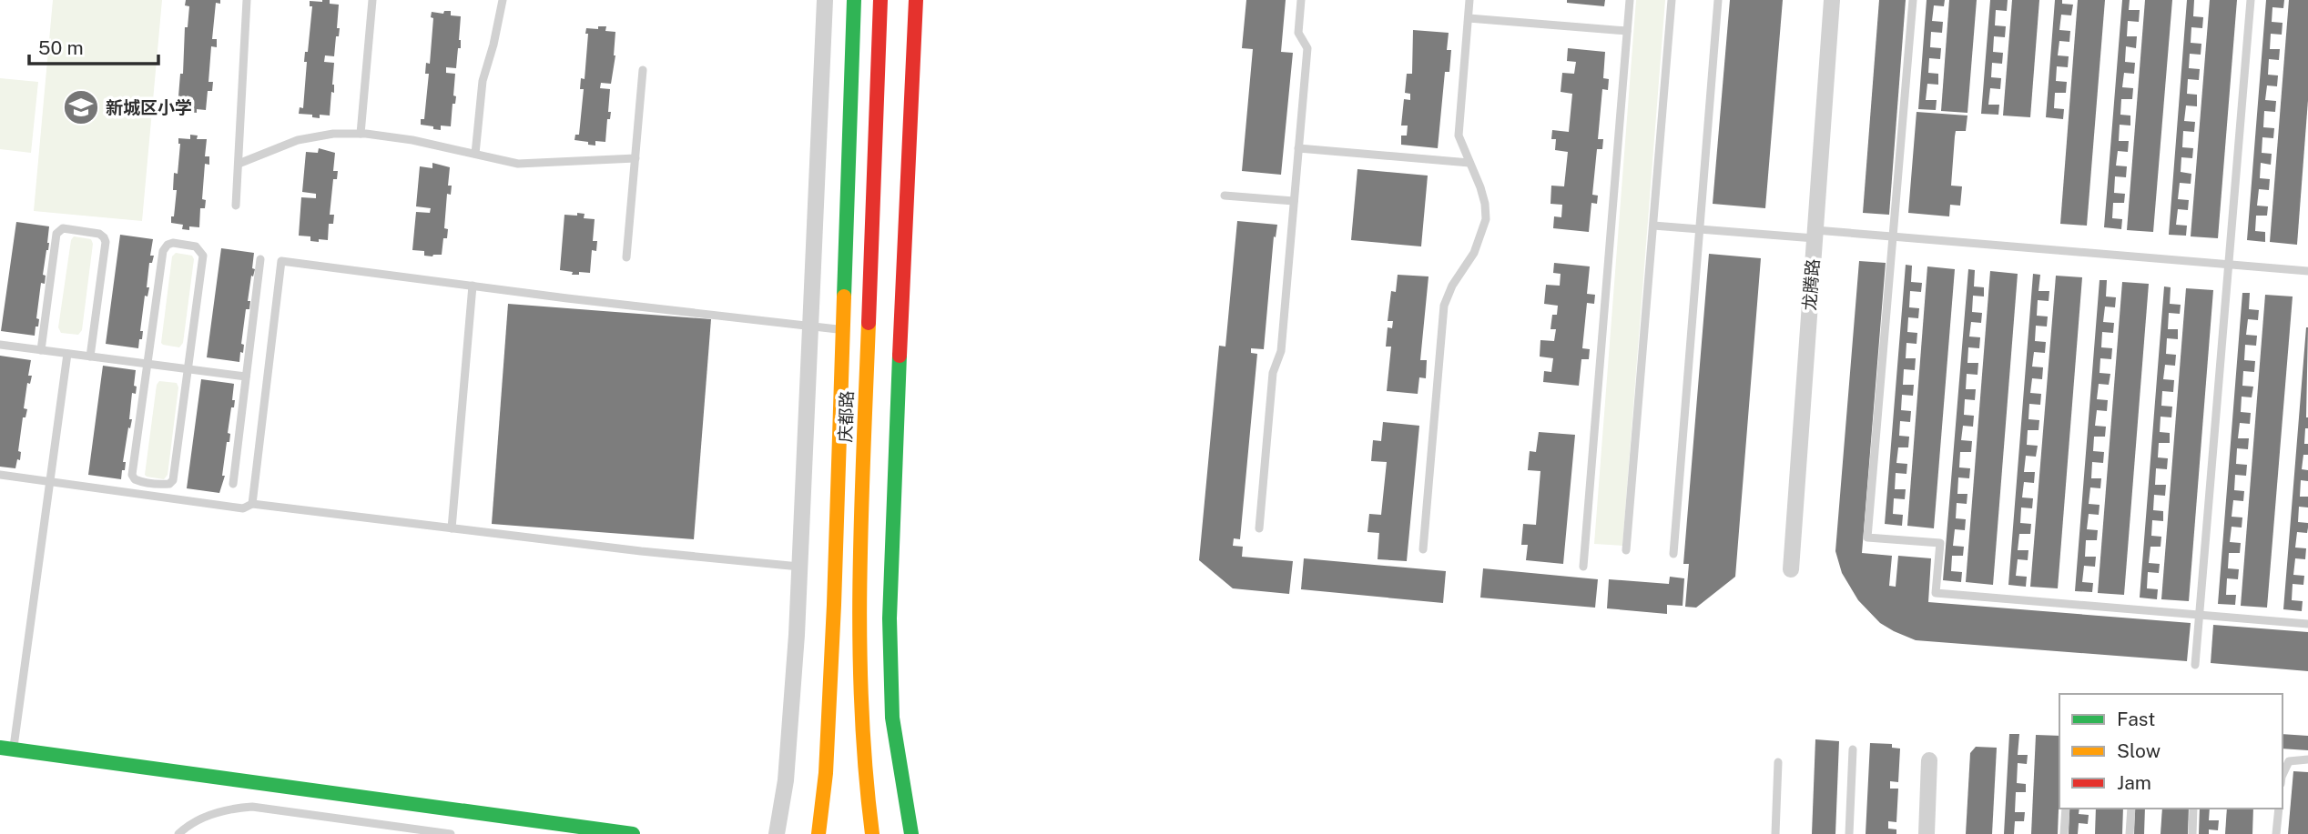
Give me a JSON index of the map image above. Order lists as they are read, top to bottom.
{
  "streets": {
    "main road": ["庆都路"],
    "street": ["龙腾路"]
  },
  "places": {
    "school or university": ["新城区小学"]
  },
  "legend": ["Fast", "Slow", "Jam"],
  "scale_bar": "50 m"
}
